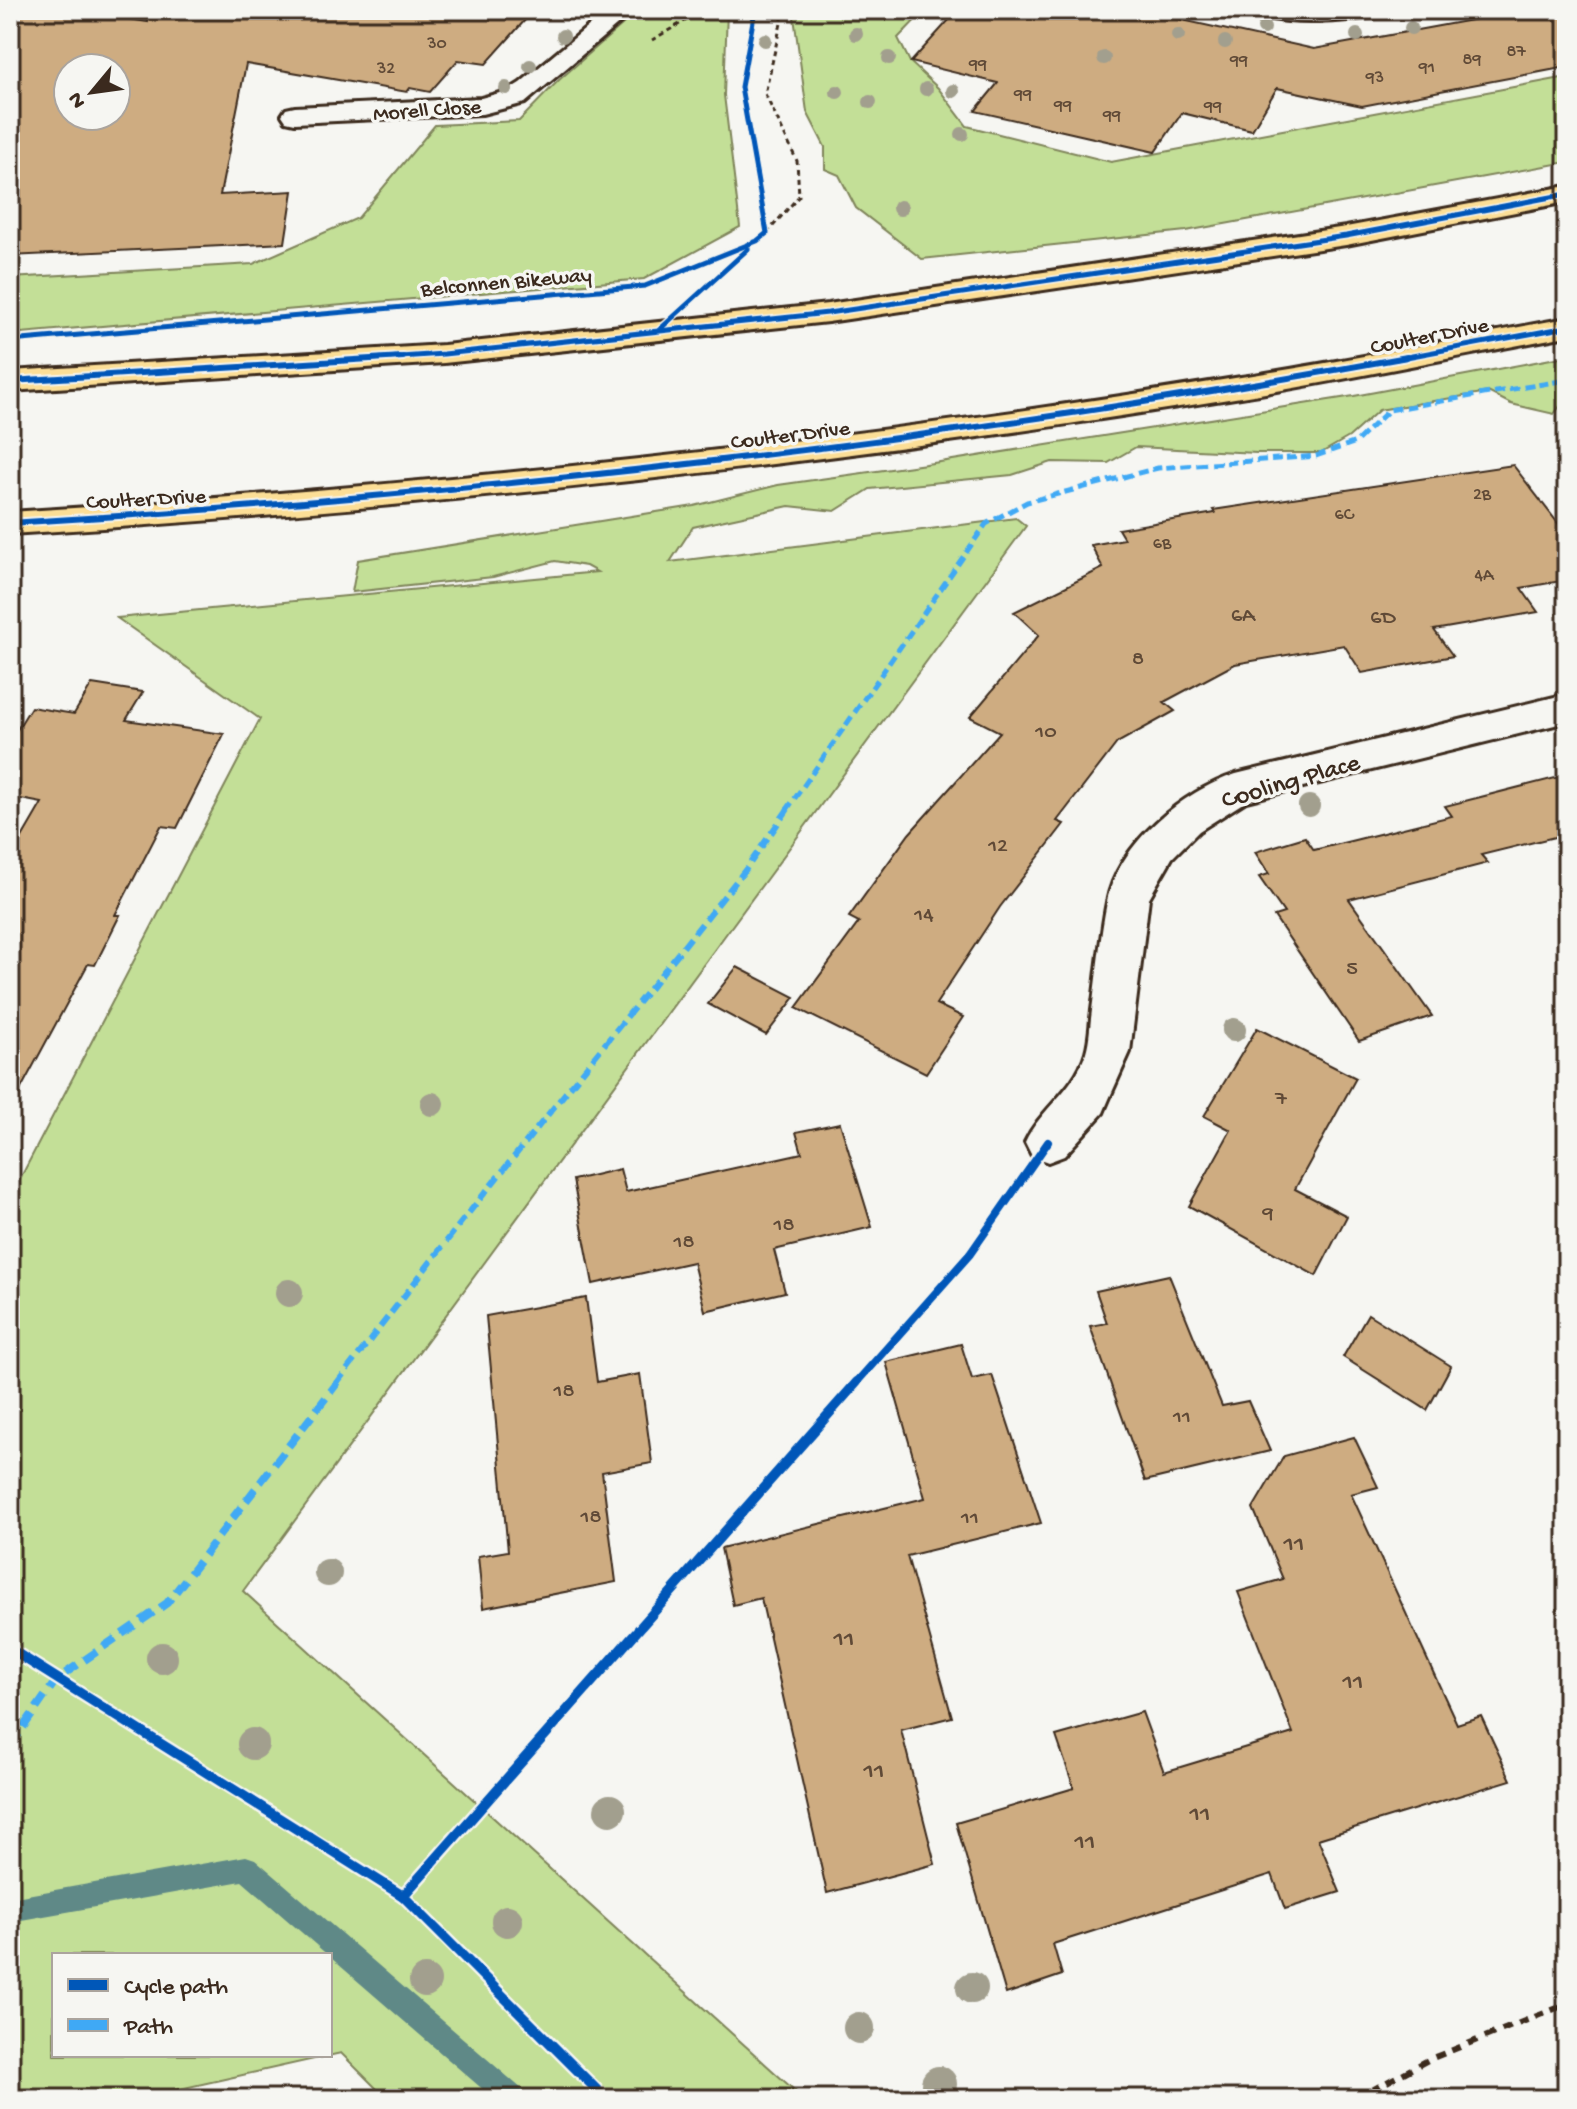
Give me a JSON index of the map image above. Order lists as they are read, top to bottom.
{
  "streets": {
    "main road": ["Coulter Drive"],
    "street": ["Morell Close", "Cooling Place"],
    "cycle path": ["Belconnen Bikeway"]
  },
  "house_numbers": [
    "30",
    "87",
    "89",
    "99",
    "99",
    "91",
    "32",
    "93",
    "99",
    "99",
    "99",
    "99",
    "2B",
    "6C",
    "6B",
    "4A",
    "6A",
    "6D",
    "8",
    "10",
    "12",
    "14",
    "5",
    "7",
    "9",
    "18",
    "18",
    "18",
    "11",
    "18",
    "11",
    "11",
    "11",
    "11",
    "11",
    "11",
    "11"
  ],
  "legend": ["Cycle path", "Path"],
  "north": "bottom left"
}
